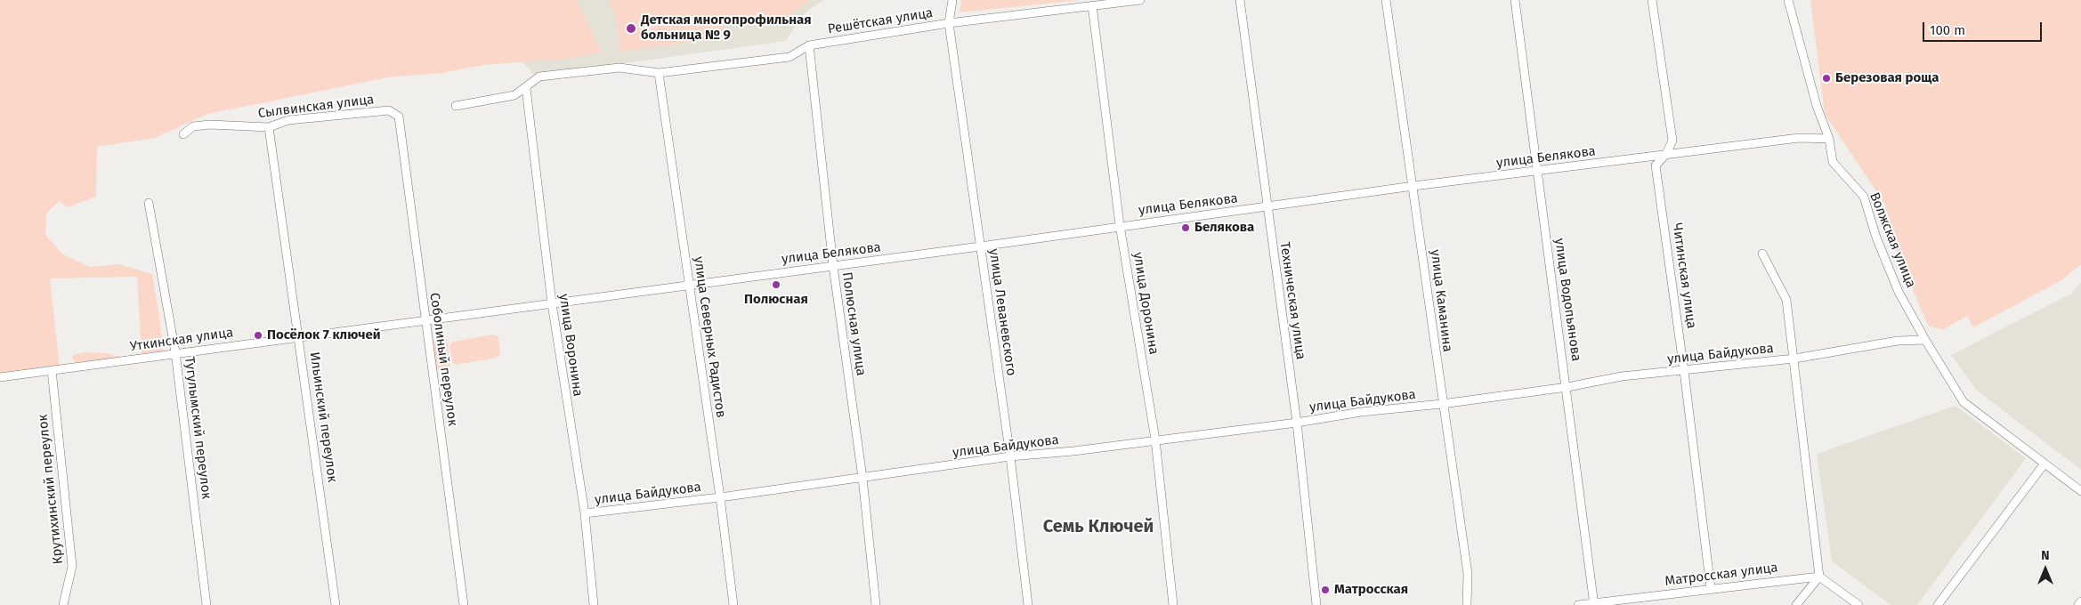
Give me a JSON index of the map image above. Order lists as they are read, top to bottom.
{
  "streets": {
    "street": [
      "Решётская улица",
      "Сылвинская улица",
      "улица Белякова",
      "Волжская улица",
      "Читинская улица",
      "улица Водопьянова",
      "Техническая улица",
      "улица Каманина",
      "улица Доронина",
      "улица Леваневского",
      "Полюсная улица",
      "улица Северных Радистов",
      "Уткинская улица",
      "улица Воронина",
      "улица Байдукова",
      "Соболиный переулок",
      "Ильинский переулок",
      "Тугулымский переулок",
      "Крутихинский переулок",
      "Матросская улица"
    ]
  },
  "crossings": [
    ["Решётская улица", "улица Доронина"],
    ["Решётская улица", "улица Леваневского"],
    ["Решётская улица", "Полюсная улица"],
    ["Решётская улица", "улица Северных Радистов"],
    ["Решётская улица", "улица Воронина"],
    ["Сылвинская улица", "Соболиный переулок"],
    ["Сылвинская улица", "Ильинский переулок"],
    ["улица Белякова", "Волжская улица"],
    ["улица Белякова", "Читинская улица"],
    ["улица Белякова", "улица Водопьянова"],
    ["улица Белякова", "Техническая улица"],
    ["улица Белякова", "улица Каманина"],
    ["улица Белякова", "улица Доронина"],
    ["улица Белякова", "улица Леваневского"],
    ["улица Белякова", "Полюсная улица"],
    ["улица Белякова", "улица Северных Радистов"],
    ["улица Белякова", "Уткинская улица"],
    ["улица Белякова", "улица Воронина"],
    ["Волжская улица", "улица Байдукова"],
    ["Читинская улица", "улица Байдукова"],
    ["Читинская улица", "Матросская улица"],
    ["улица Водопьянова", "улица Байдукова"],
    ["улица Водопьянова", "Матросская улица"],
    ["Техническая улица", "улица Байдукова"],
    ["улица Каманина", "улица Байдукова"],
    ["улица Доронина", "улица Байдукова"],
    ["улица Леваневского", "улица Байдукова"],
    ["Полюсная улица", "улица Байдукова"],
    ["улица Северных Радистов", "улица Байдукова"],
    ["Уткинская улица", "улица Воронина"],
    ["Уткинская улица", "Соболиный переулок"],
    ["Уткинская улица", "Ильинский переулок"],
    ["Уткинская улица", "Тугулымский переулок"],
    ["Уткинская улица", "Крутихинский переулок"],
    ["улица Воронина", "улица Байдукова"]
  ],
  "districts": ["Семь Ключей"],
  "places": [
    "Детская многопрофильная больница № 9",
    "Березовая роща",
    "Белякова",
    "Полюсная",
    "Посёлок 7 ключей",
    "Матросская"
  ],
  "scale_bar": "100 m",
  "north": "top"
}
